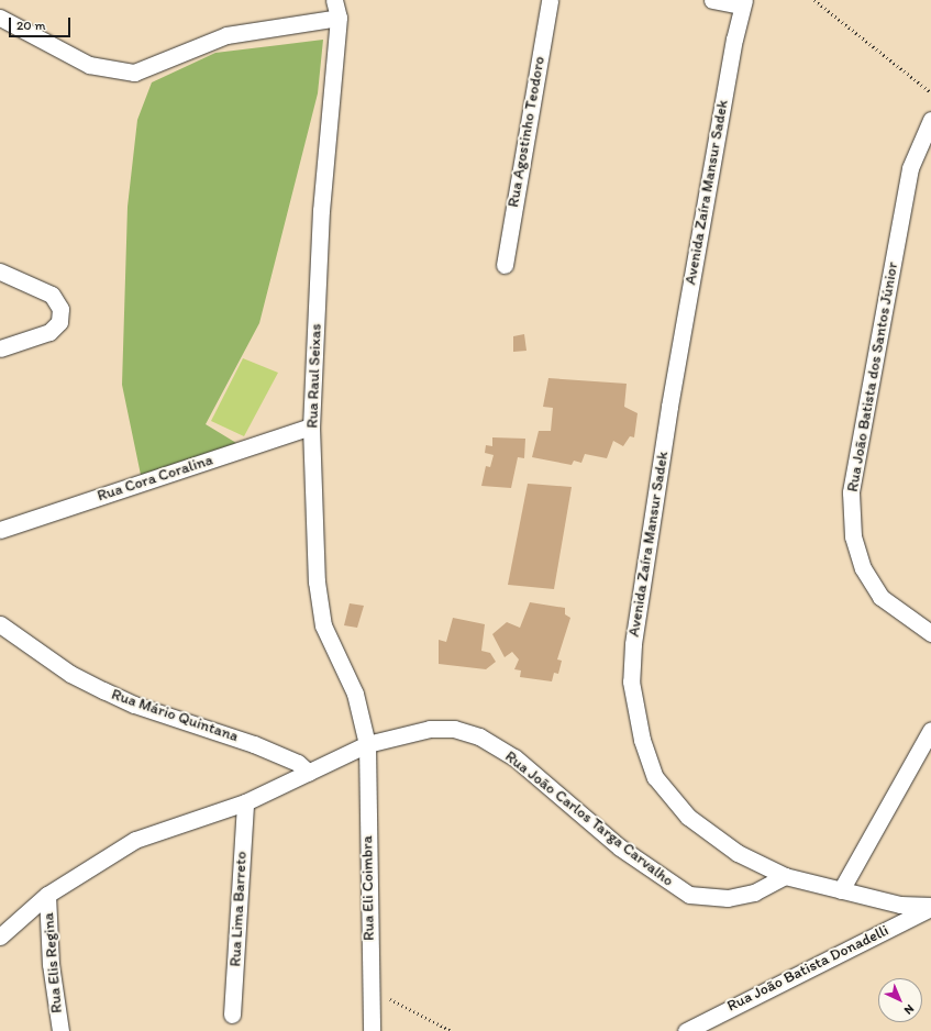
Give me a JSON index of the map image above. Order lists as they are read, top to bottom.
{
  "streets": {
    "street": [
      "Rua Agostinho Teodoro",
      "Avenida Zaíra Mansur Sadek",
      "Rua Raul Seixas",
      "Rua João Batista dos Santos Júnior",
      "Rua Cora Coralina",
      "Rua Mário Quintana",
      "Rua João Carlos Targa Carvalho",
      "Rua Eli Coimbra",
      "Rua Lima Barreto",
      "Rua Elis Regina",
      "Rua João Batista Donadelli"
    ]
  },
  "crossings": [
    ["Avenida Zaíra Mansur Sadek", "Rua João Carlos Targa Carvalho"],
    ["Avenida Zaíra Mansur Sadek", "Rua João Batista Donadelli"],
    ["Rua Raul Seixas", "Rua Cora Coralina"],
    ["Rua Raul Seixas", "Rua João Carlos Targa Carvalho"],
    ["Rua Raul Seixas", "Rua Eli Coimbra"],
    ["Rua Mário Quintana", "Rua João Carlos Targa Carvalho"],
    ["Rua João Carlos Targa Carvalho", "Rua Eli Coimbra"],
    ["Rua João Carlos Targa Carvalho", "Rua Lima Barreto"],
    ["Rua João Carlos Targa Carvalho", "Rua Elis Regina"]
  ],
  "scale_bar": "20 m",
  "north": "bottom right"
}
